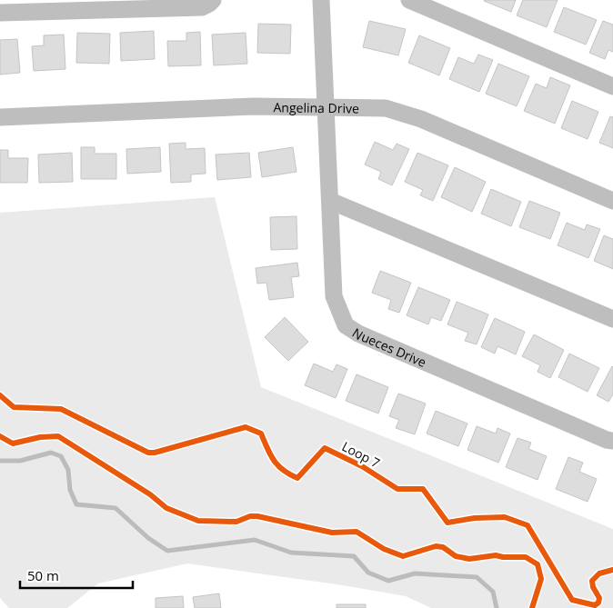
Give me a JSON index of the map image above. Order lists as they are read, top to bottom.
{
  "streets": {
    "street": ["Angelina Drive", "Nueces Drive"],
    "cycle path": ["Loop 7"]
  },
  "crossings": [
    ["Angelina Drive", "Nueces Drive"]
  ],
  "scale_bar": "50 m"
}
